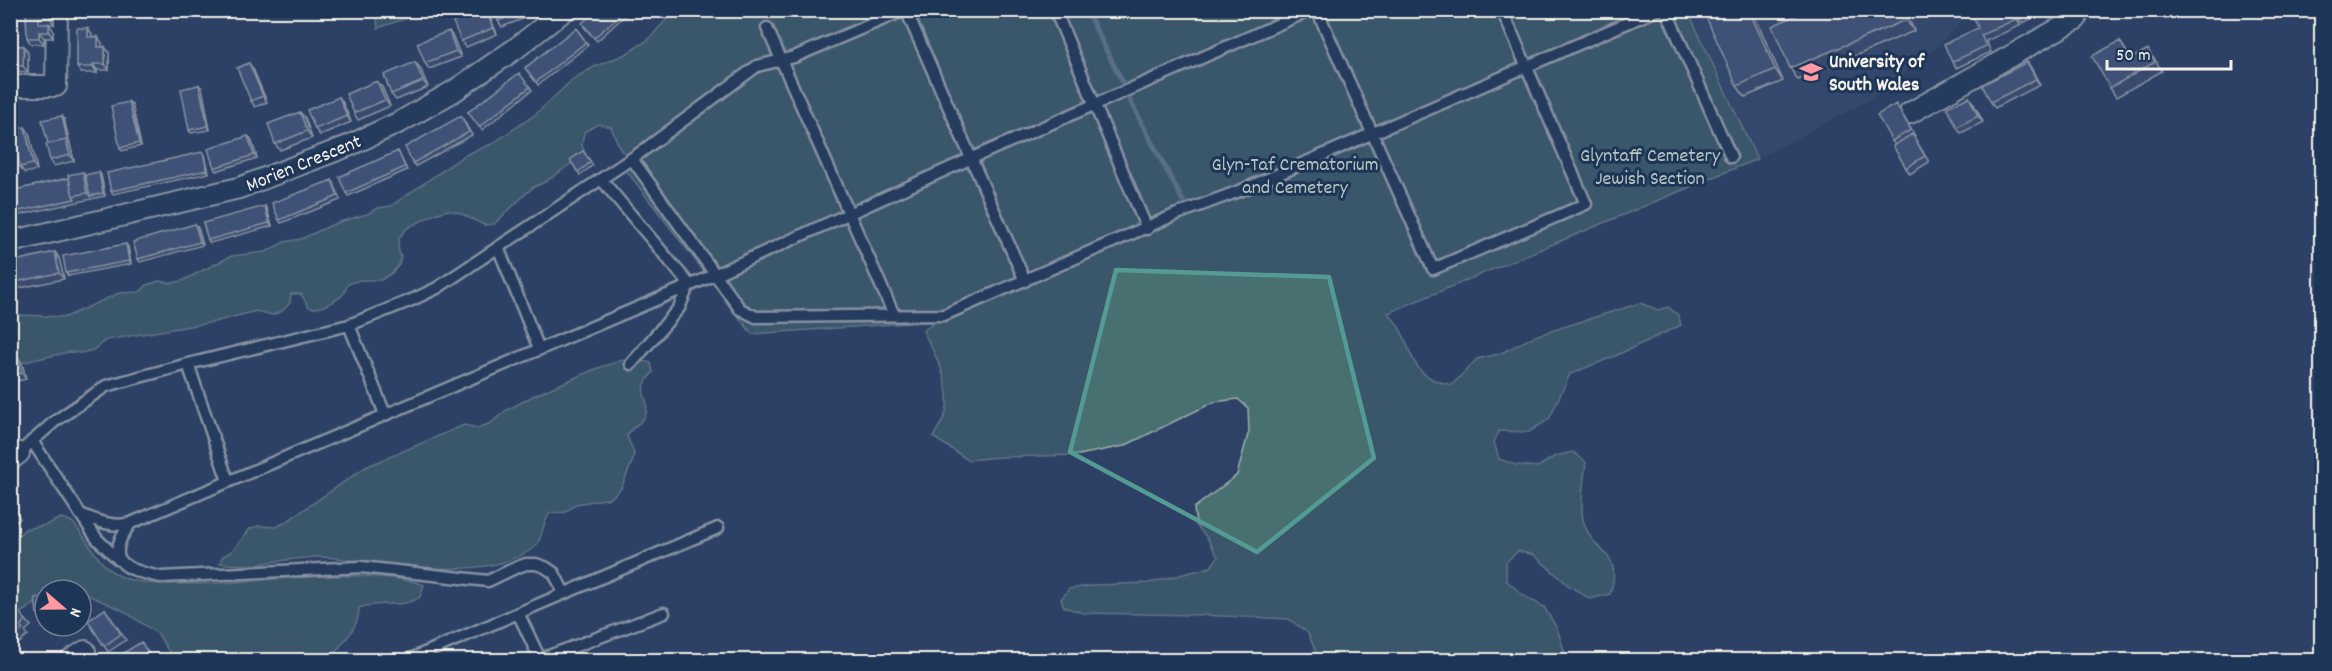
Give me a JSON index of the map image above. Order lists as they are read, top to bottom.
{
  "streets": {
    "street": ["Morien Crescent"]
  },
  "parks": ["Glyntaff Cemetery Jewish Section", "Glyn-Taf Crematorium and Cemetery"],
  "places": {
    "school or university": ["University of South Wales"]
  },
  "scale_bar": "50 m",
  "north": "right"
}
